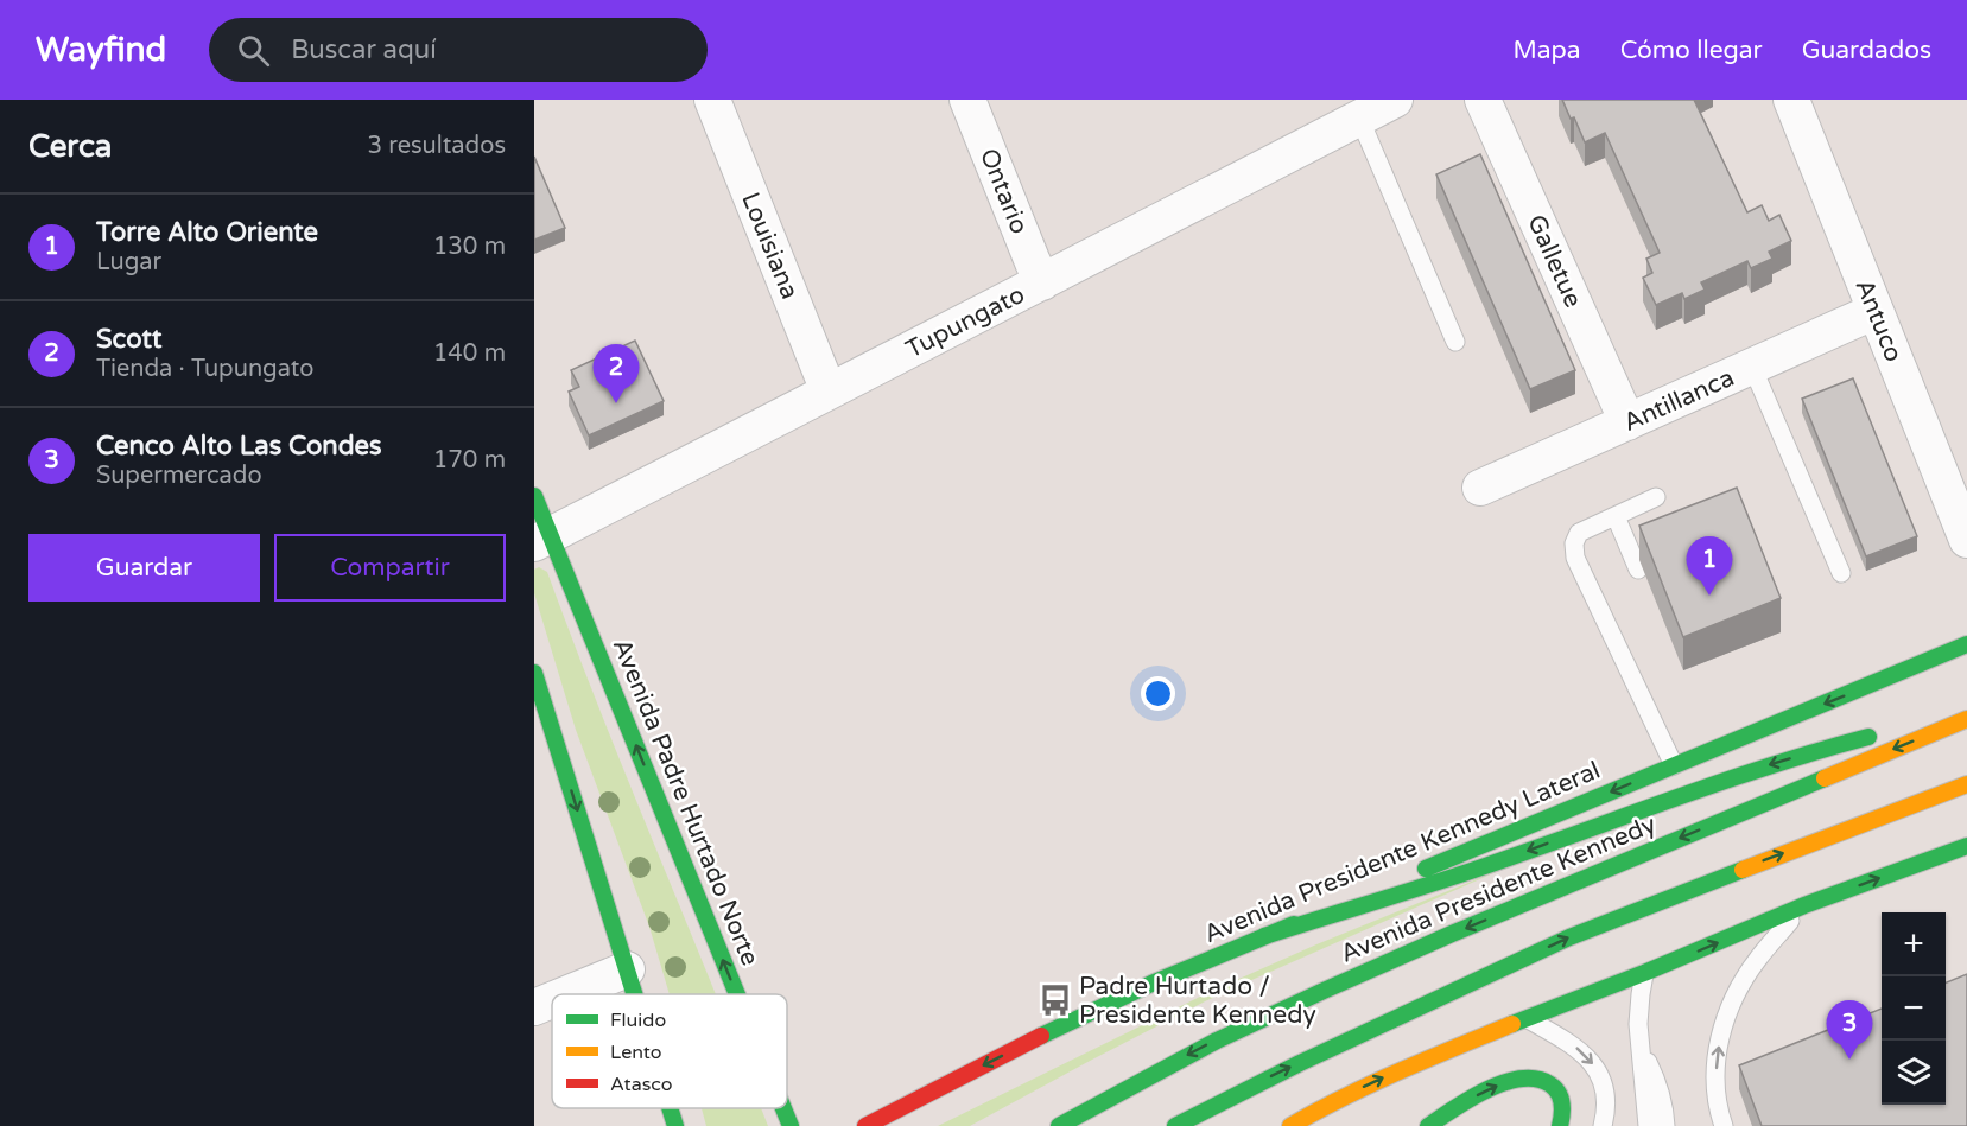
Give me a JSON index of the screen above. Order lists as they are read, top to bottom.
{
  "streets": {
    "main road": ["Avenida Padre Hurtado Norte", "Avenida Presidente Kennedy Lateral", "Avenida Presidente Kennedy"],
    "street": [
      "Ontario",
      "Louisiana",
      "Galletue",
      "Antuco",
      "Tupungato",
      "Antillanca"
    ]
  },
  "crossings": [
    ["Ontario", "Tupungato"],
    ["Louisiana", "Tupungato"],
    ["Galletue", "Antillanca"],
    ["Antuco", "Antillanca"],
    ["Tupungato", "Avenida Padre Hurtado Norte"]
  ],
  "places": {
    "bus stop": ["Padre Hurtado / Presidente Kennedy"]
  },
  "legend": ["Fluido", "Lento", "Atasco"],
  "page": {
    "header": "Wayfind",
    "search": "Buscar aquí",
    "nav": ["Mapa", "Cómo llegar", "Guardados"],
    "heading": ["Cerca", "3 resultados"],
    "list": [
      {
        "mark": "1",
        "name": "Torre Alto Oriente",
        "note": "Lugar",
        "value": "130 m"
      },
      {
        "mark": "2",
        "name": "Scott",
        "note": "Tienda · Tupungato",
        "value": "140 m"
      },
      {
        "mark": "3",
        "name": "Cenco Alto Las Condes",
        "note": "Supermercado",
        "value": "170 m"
      }
    ],
    "pins": ["2", "1", "3"],
    "buttons": ["Guardar", "Compartir"],
    "map_buttons": ["+", "−"]
  }
}
